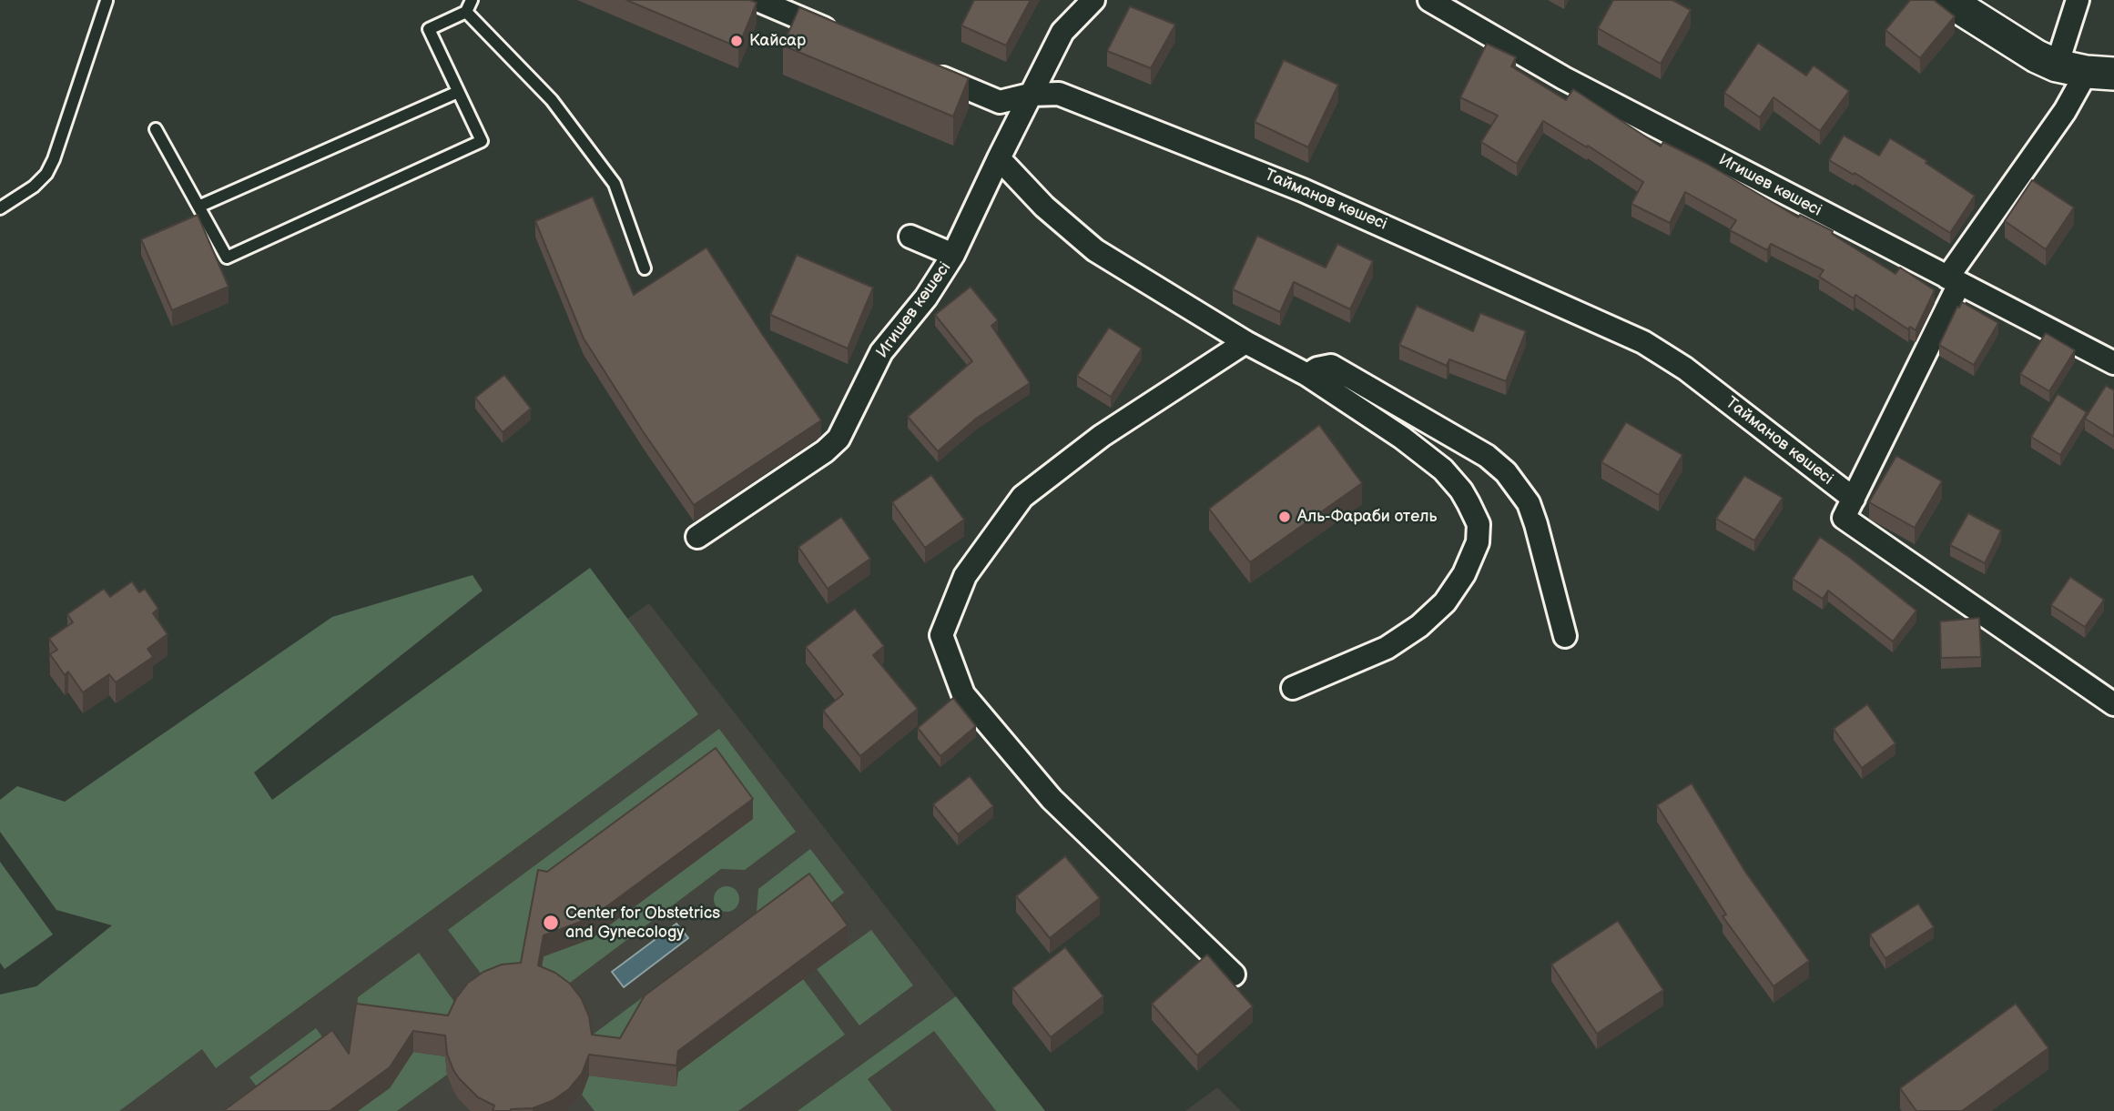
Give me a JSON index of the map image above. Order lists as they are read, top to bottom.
{
  "streets": {
    "street": ["Игишев көшесі", "Тайманов көшесі"]
  },
  "crossings": [
    ["Игишев көшесі", "Тайманов көшесі"]
  ],
  "places": ["Кайсар", "Аль-Фараби отель", "Center for Obstetrics and Gynecology"]
}
